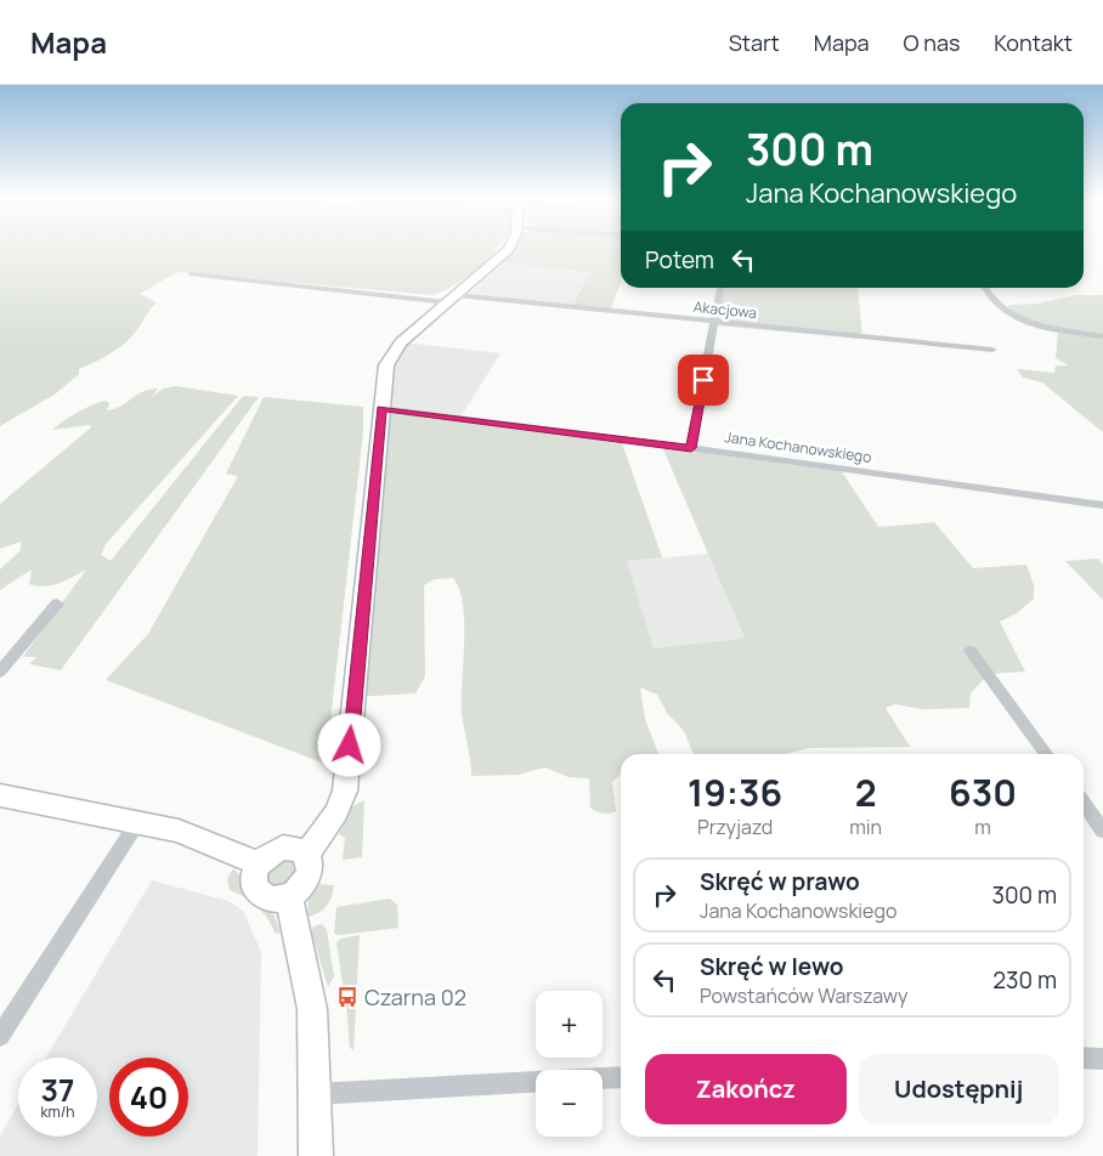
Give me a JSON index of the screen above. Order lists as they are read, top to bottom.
{
  "streets": {
    "street": ["Akacjowa", "Jana Kochanowskiego"]
  },
  "places": {
    "bus stop": ["Czarna 02"]
  },
  "page": {
    "header": "Mapa",
    "nav": [
      "Start",
      "Mapa",
      "O nas",
      "Kontakt"
    ],
    "turn": ["300 m", "Jana Kochanowskiego"],
    "then": "Potem",
    "eta": [
      "19:36",
      "Przyjazd",
      "2",
      "min",
      "630",
      "m"
    ],
    "list": [
      {
        "name": "Skręć w prawo",
        "note": "Jana Kochanowskiego",
        "value": "300 m"
      },
      {
        "name": "Skręć w lewo",
        "note": "Powstańców Warszawy",
        "value": "230 m"
      }
    ],
    "map_buttons": ["+", "−"],
    "buttons": ["Zakończ", "Udostępnij"],
    "speed": "37 km/h",
    "limit": "40"
  }
}
